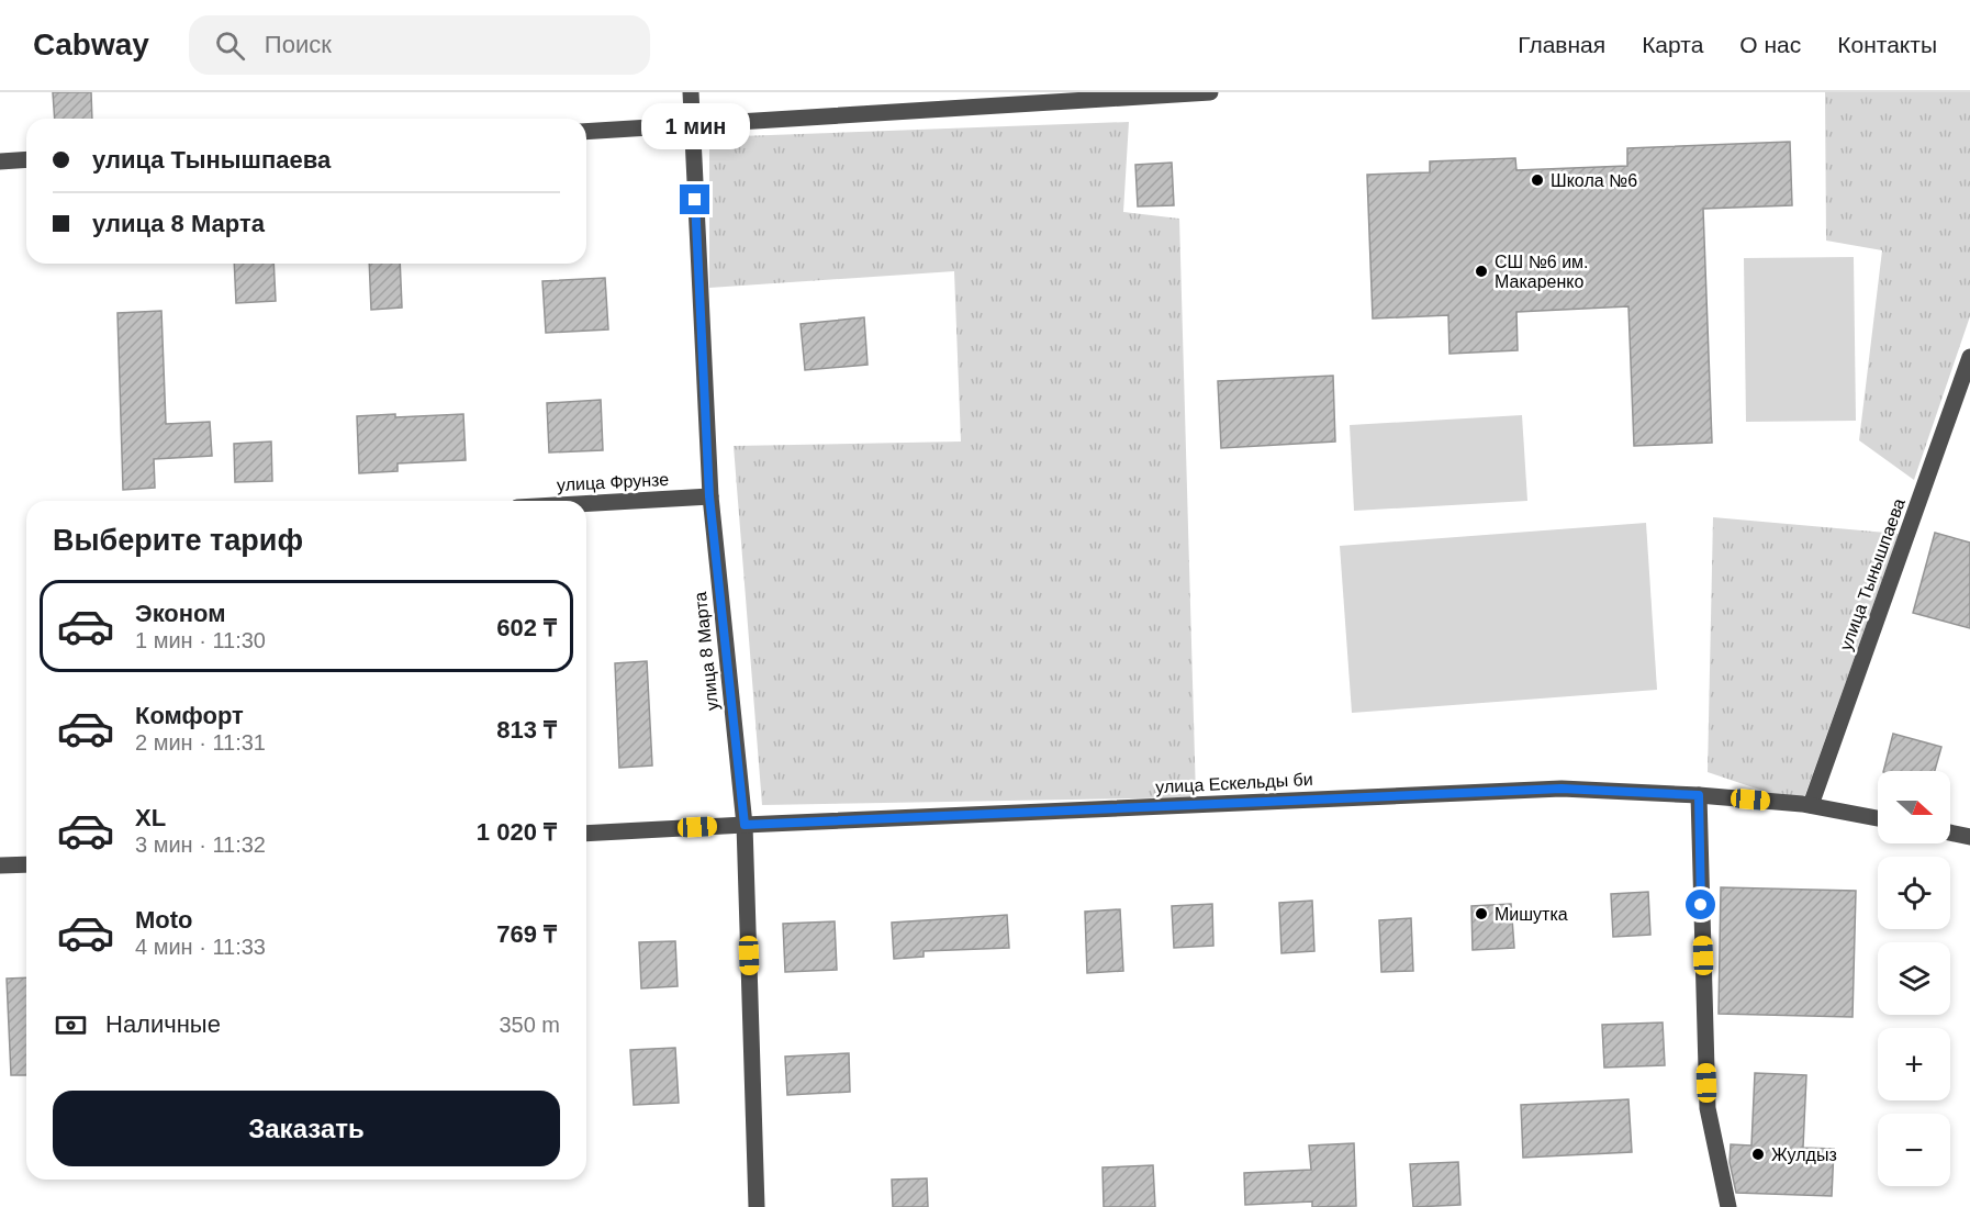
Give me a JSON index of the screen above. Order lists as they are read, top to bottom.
{
  "streets": {
    "street": [
      "улица Фрунзе",
      "улица Тынышпаева",
      "улица 8 Марта",
      "улица Ескельды би"
    ]
  },
  "crossings": [
    ["улица Фрунзе", "улица 8 Марта"],
    ["улица Тынышпаева", "улица Ескельды би"],
    ["улица 8 Марта", "улица Ескельды би"]
  ],
  "places": [
    "Школа №6",
    "СШ №6 им. Макаренко",
    "Мишутка",
    "Жулдыз"
  ],
  "north": "right",
  "page": {
    "header": "Cabway",
    "search": "Поиск",
    "nav": [
      "Главная",
      "Карта",
      "О нас",
      "Контакты"
    ],
    "bubble": "1 мин",
    "banner": ["улица Тынышпаева", "улица 8 Марта"],
    "heading": "Выберите тариф",
    "list": [
      {
        "name": "Эконом",
        "note": "1 мин · 11:30",
        "value": "602 ₸"
      },
      {
        "name": "Комфорт",
        "note": "2 мин · 11:31",
        "value": "813 ₸"
      },
      {
        "name": "XL",
        "note": "3 мин · 11:32",
        "value": "1 020 ₸"
      },
      {
        "name": "Moto",
        "note": "4 мин · 11:33",
        "value": "769 ₸"
      }
    ],
    "map_buttons": ["+", "−"],
    "pay": ["Наличные", "350 m"],
    "buttons": "Заказать"
  }
}
